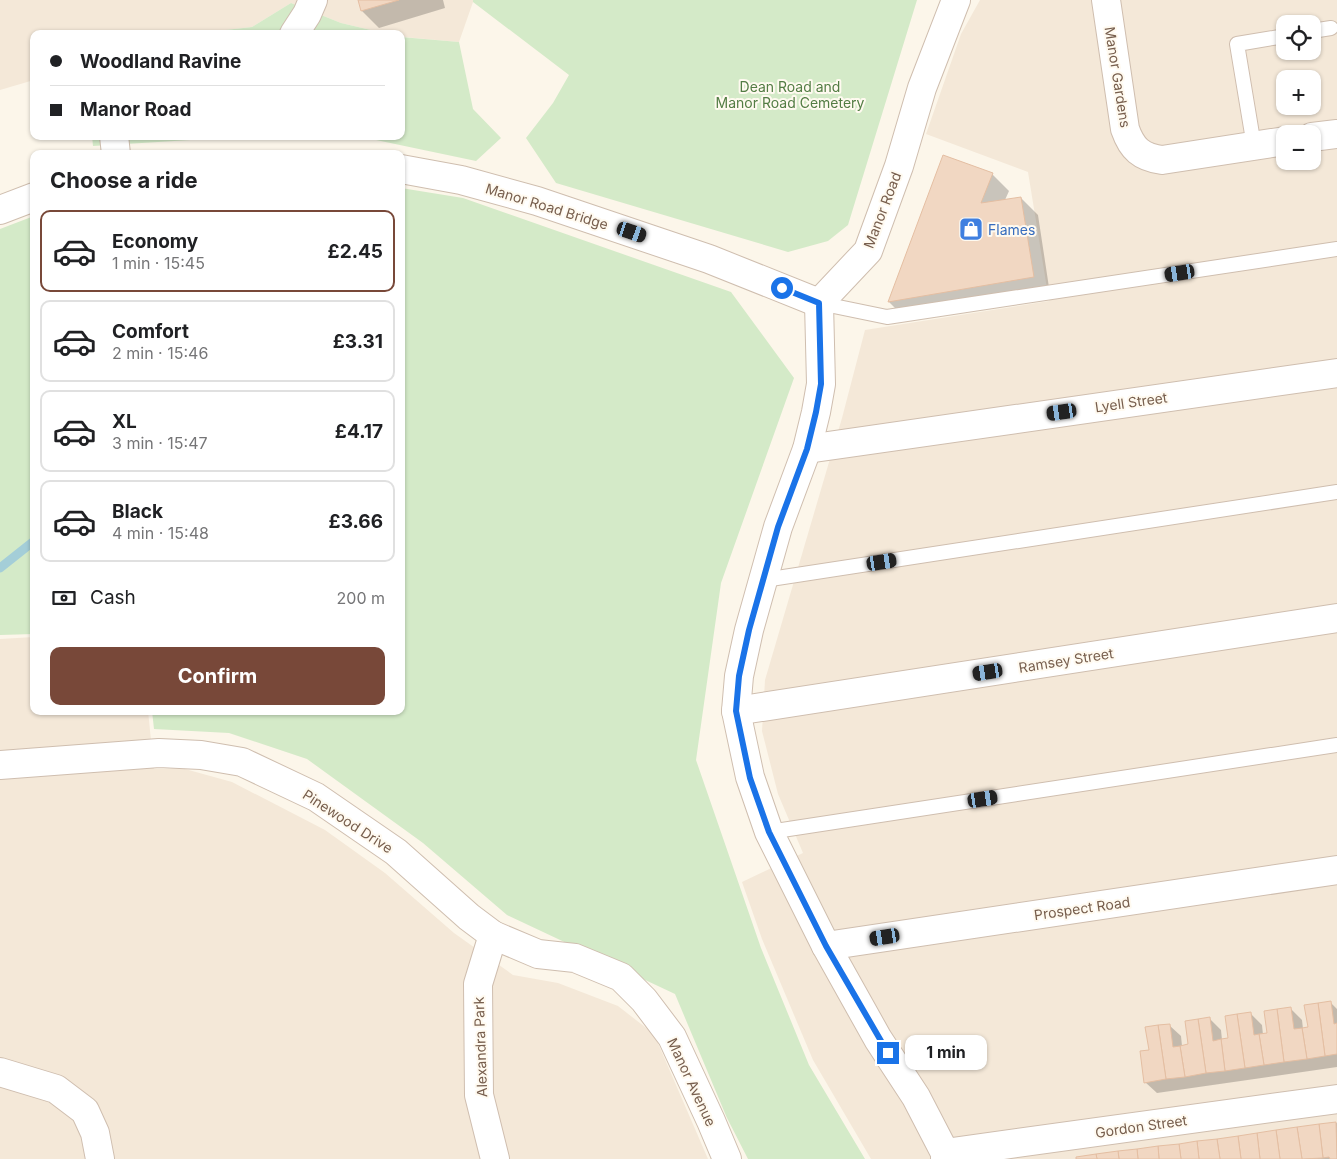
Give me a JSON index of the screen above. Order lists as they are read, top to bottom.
{
  "streets": {
    "street": [
      "Manor Gardens",
      "Manor Road Bridge",
      "Manor Road",
      "Lyell Street",
      "Ramsey Street",
      "Pinewood Drive",
      "Prospect Road",
      "Alexandra Park",
      "Manor Avenue",
      "Gordon Street"
    ]
  },
  "crossings": [
    ["Manor Road Bridge", "Manor Road"],
    ["Pinewood Drive", "Alexandra Park"],
    ["Pinewood Drive", "Manor Avenue"],
    ["Alexandra Park", "Manor Avenue"]
  ],
  "parks": ["Dean Road and Manor Road Cemetery"],
  "places": {
    "shop": ["Flames"]
  },
  "page": {
    "map_buttons": ["+", "−"],
    "banner": ["Woodland Ravine", "Manor Road"],
    "heading": "Choose a ride",
    "list": [
      {
        "name": "Economy",
        "note": "1 min · 15:45",
        "value": "£2.45"
      },
      {
        "name": "Comfort",
        "note": "2 min · 15:46",
        "value": "£3.31"
      },
      {
        "name": "XL",
        "note": "3 min · 15:47",
        "value": "£4.17"
      },
      {
        "name": "Black",
        "note": "4 min · 15:48",
        "value": "£3.66"
      }
    ],
    "pay": ["Cash", "200 m"],
    "buttons": "Confirm",
    "bubble": "1 min"
  }
}
